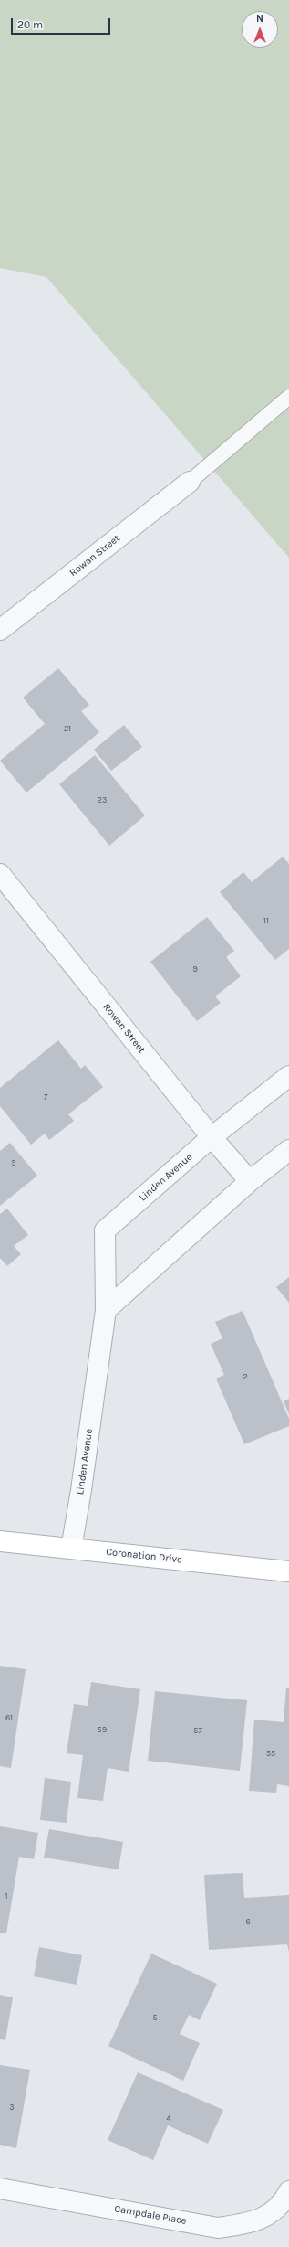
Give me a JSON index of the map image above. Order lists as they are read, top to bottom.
{
  "streets": {
    "main road": ["Coronation Drive"],
    "street": ["Rowan Street", "Linden Avenue", "Campdale Place"]
  },
  "crossings": [
    ["Rowan Street", "Linden Avenue"],
    ["Linden Avenue", "Coronation Drive"]
  ],
  "house_numbers": [
    "21",
    "23",
    "11",
    "9",
    "7",
    "5",
    "2",
    "61",
    "59",
    "57",
    "55",
    "1",
    "6",
    "5",
    "3",
    "4"
  ],
  "scale_bar": "20 m",
  "north": "top"
}
